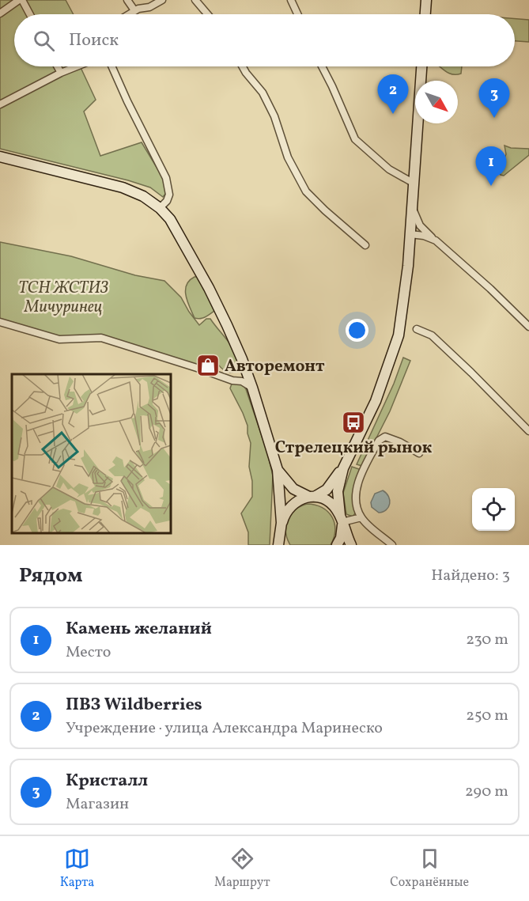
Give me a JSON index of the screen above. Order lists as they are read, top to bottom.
{
  "parks": ["ТСН ЖСТИЗ Мичуринец"],
  "places": {
    "shop": ["Авторемонт"],
    "bus stop": ["Стрелецкий рынок"]
  },
  "north": "bottom right",
  "page": {
    "search": "Поиск",
    "pins": ["2", "3", "1"],
    "heading": ["Рядом", "Найдено: 3"],
    "list": [
      {
        "mark": "1",
        "name": "Камень желаний",
        "note": "Место",
        "value": "230 m"
      },
      {
        "mark": "2",
        "name": "ПВЗ Wildberries",
        "note": "Учреждение · улица Александра Маринеско",
        "value": "250 m"
      },
      {
        "mark": "3",
        "name": "Кристалл",
        "note": "Магазин",
        "value": "290 m"
      }
    ],
    "nav": ["Карта", "Маршрут", "Сохранённые"]
  }
}
